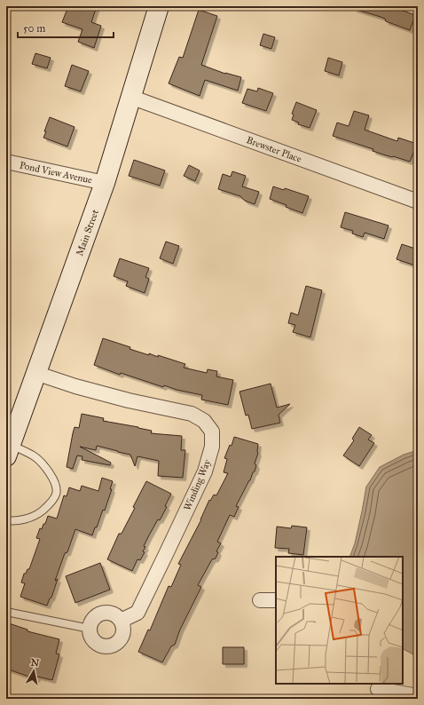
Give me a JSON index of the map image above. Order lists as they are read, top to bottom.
{
  "streets": {
    "main road": ["Main Street"],
    "street": ["Brewster Place", "Pond View Avenue", "Winding Way"]
  },
  "crossings": [
    ["Brewster Place", "Main Street"],
    ["Pond View Avenue", "Main Street"],
    ["Main Street", "Winding Way"]
  ],
  "scale_bar": "50 m",
  "north": "top"
}
